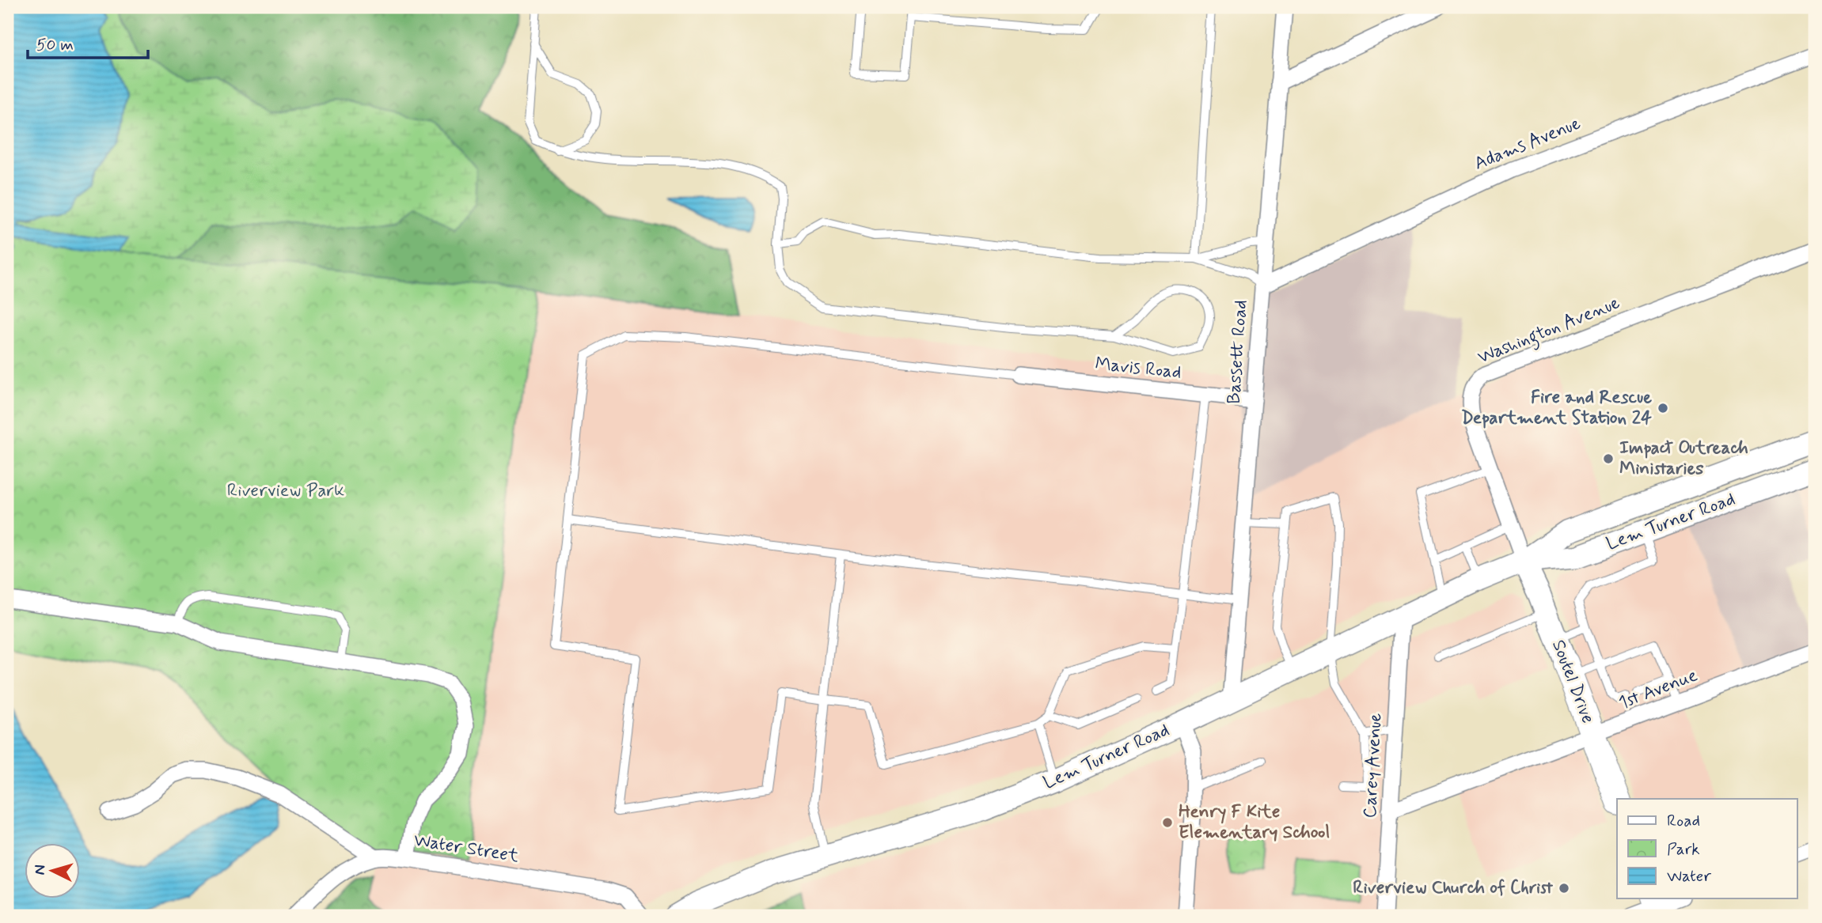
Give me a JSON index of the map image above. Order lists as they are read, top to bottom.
{
  "streets": {
    "main road": ["Lem Turner Road", "Soutel Drive"],
    "street": [
      "Adams Avenue",
      "Washington Avenue",
      "Bassett Road",
      "Mavis Road",
      "1st Avenue",
      "Carey Avenue",
      "Water Street"
    ]
  },
  "crossings": [
    ["Adams Avenue", "Bassett Road"],
    ["Washington Avenue", "Lem Turner Road"],
    ["Washington Avenue", "Soutel Drive"],
    ["Bassett Road", "Mavis Road"],
    ["Bassett Road", "Lem Turner Road"],
    ["Lem Turner Road", "Soutel Drive"],
    ["Lem Turner Road", "Carey Avenue"],
    ["Soutel Drive", "1st Avenue"],
    ["1st Avenue", "Carey Avenue"]
  ],
  "parks": ["Riverview Park"],
  "places": [
    "Fire and Rescue Department Station 24",
    "Impact Outreach Ministaries",
    "Henry F Kite Elementary School",
    "Riverview Church of Christ"
  ],
  "legend": ["Road", "Park", "Water"],
  "scale_bar": "50 m",
  "north": "left"
}
